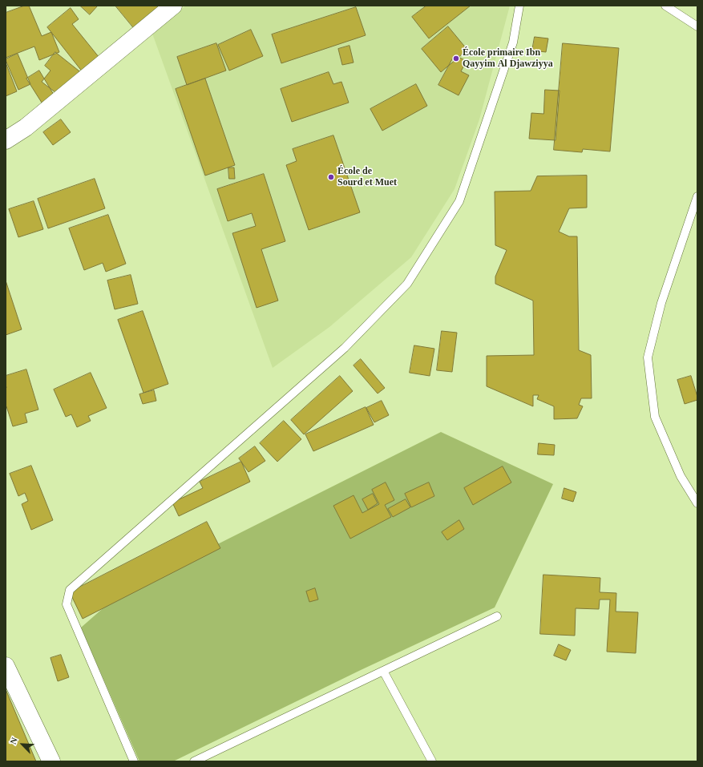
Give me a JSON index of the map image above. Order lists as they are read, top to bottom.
{
  "places": ["École primaire Ibn Qayyim Al Djawziyya", "École de Sourd et Muet"],
  "north": "top left"
}
